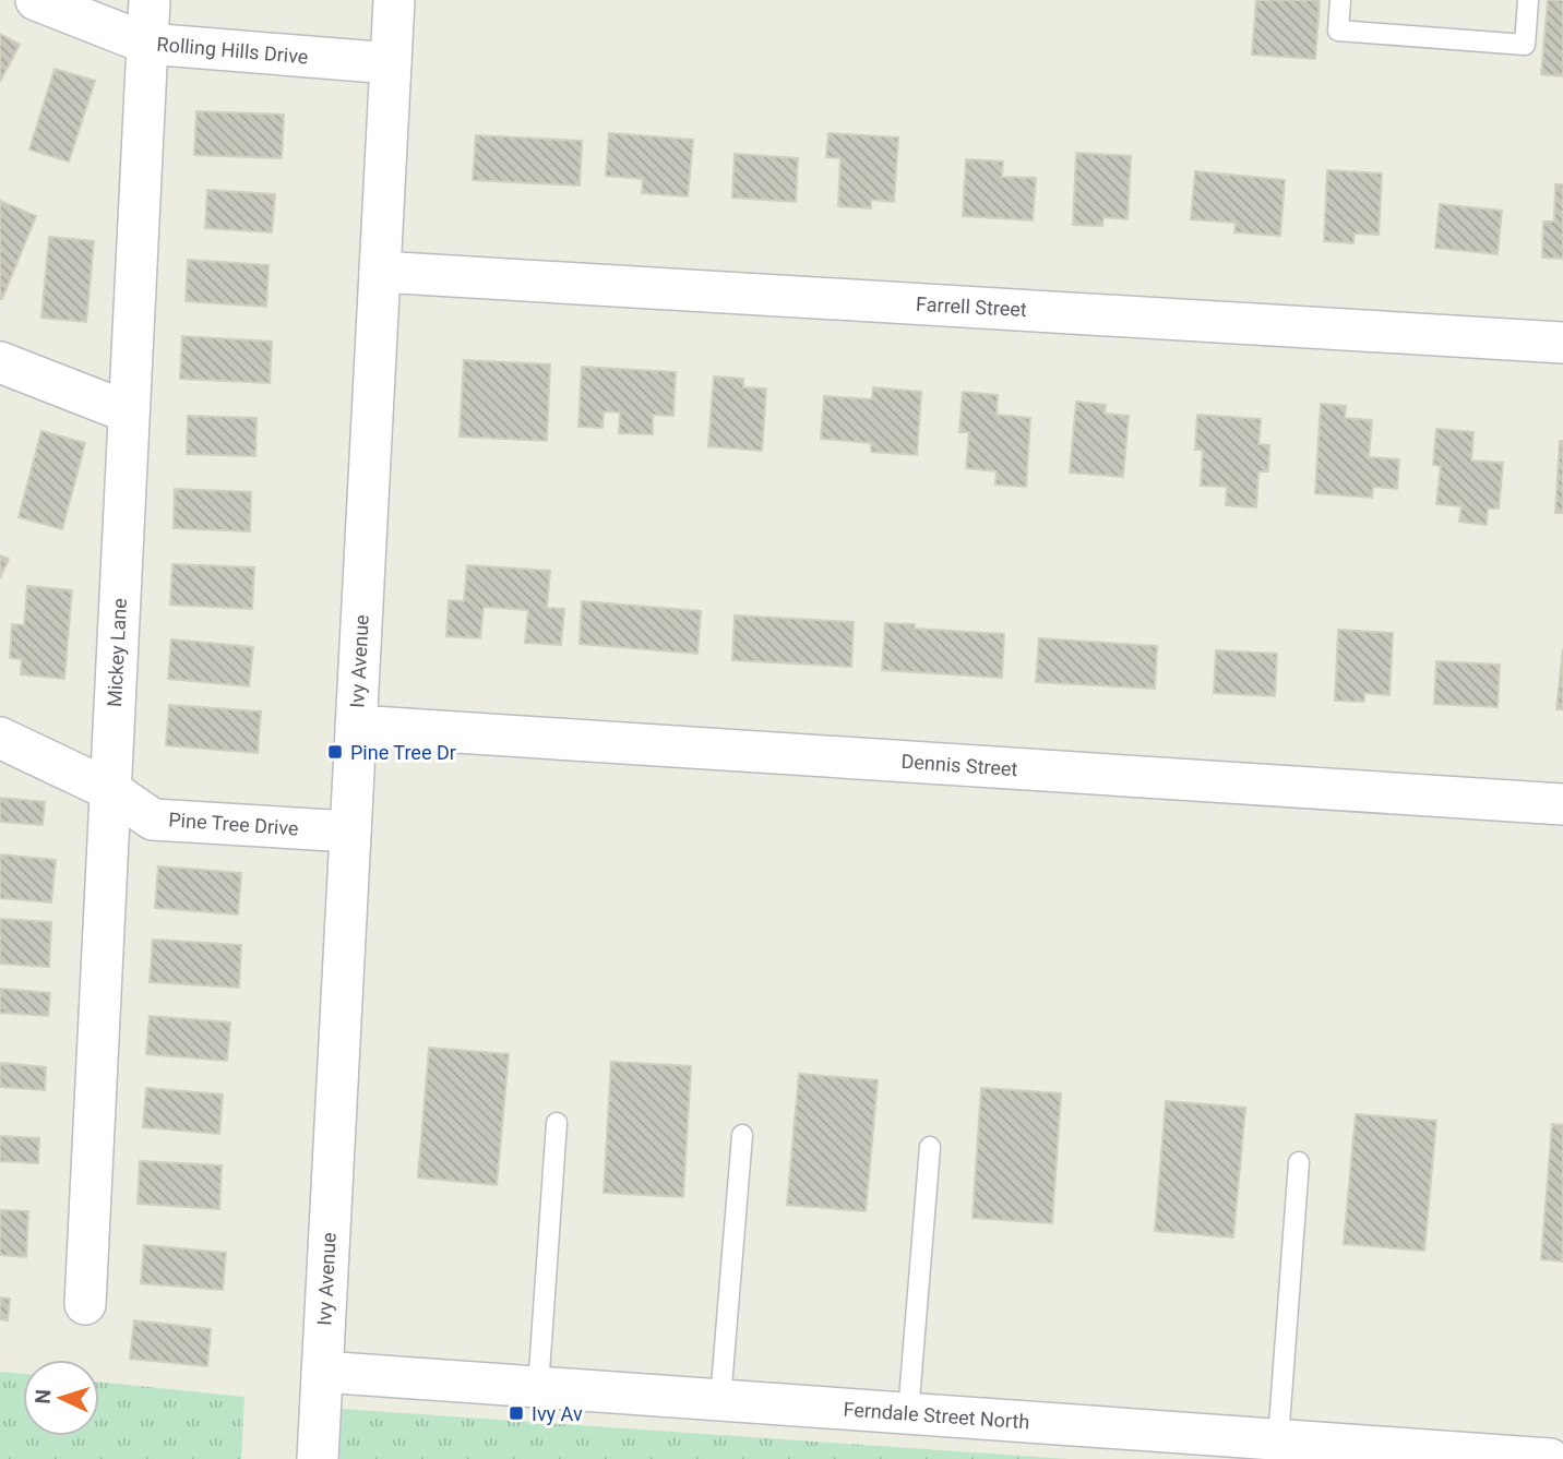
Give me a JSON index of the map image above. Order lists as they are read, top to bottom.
{
  "streets": {
    "street": [
      "Rolling Hills Drive",
      "Farrell Street",
      "Mickey Lane",
      "Ivy Avenue",
      "Dennis Street",
      "Pine Tree Drive",
      "Ferndale Street North"
    ]
  },
  "crossings": [
    ["Rolling Hills Drive", "Mickey Lane"],
    ["Rolling Hills Drive", "Ivy Avenue"],
    ["Farrell Street", "Ivy Avenue"],
    ["Mickey Lane", "Pine Tree Drive"],
    ["Ivy Avenue", "Dennis Street"],
    ["Ivy Avenue", "Pine Tree Drive"],
    ["Ivy Avenue", "Ferndale Street North"]
  ],
  "places": {
    "transit": ["Pine Tree Dr", "Ivy Av"]
  },
  "north": "left"
}
